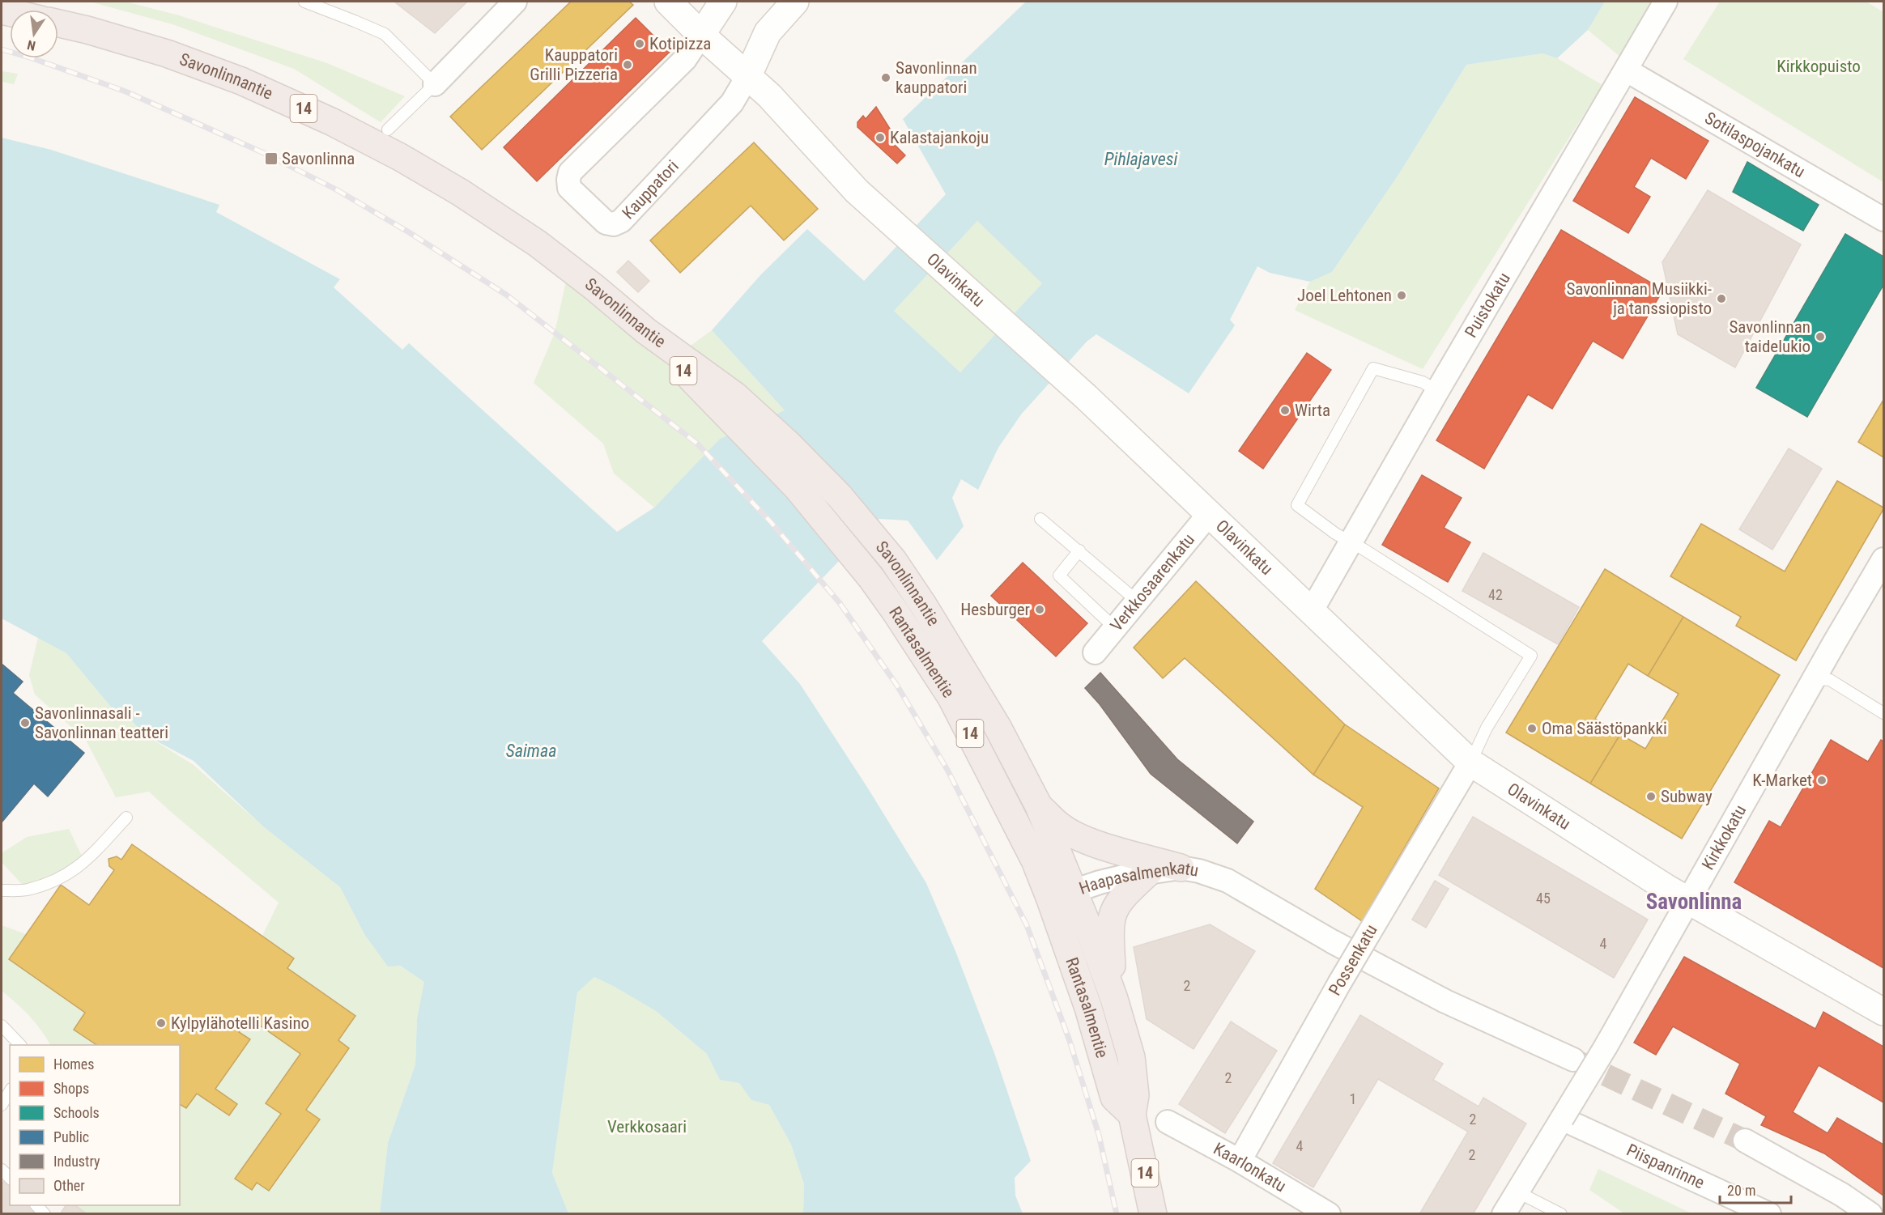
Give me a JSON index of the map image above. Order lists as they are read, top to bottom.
{
  "streets": {
    "highway": ["Savonlinnantie", "14", "Rantasalmentie"],
    "main road": ["Kauppatori", "Olavinkatu"],
    "street": [
      "Sotilaspojankatu",
      "Puistokatu",
      "Verkkosaarenkatu",
      "Kirkkokatu",
      "Haapasalmenkatu",
      "Possenkatu",
      "Piispanrinne",
      "Kaarlonkatu"
    ]
  },
  "crossings": [
    ["Savonlinnantie", "Rantasalmentie"],
    ["Sotilaspojankatu", "Puistokatu"],
    ["Kauppatori", "Olavinkatu"],
    ["Olavinkatu", "Puistokatu"],
    ["Olavinkatu", "Verkkosaarenkatu"],
    ["Olavinkatu", "Kirkkokatu"],
    ["Olavinkatu", "Possenkatu"],
    ["Rantasalmentie", "Haapasalmenkatu"],
    ["Kirkkokatu", "Piispanrinne"],
    ["Possenkatu", "Kaarlonkatu"]
  ],
  "districts": ["Savonlinna"],
  "water": ["Pihlajavesi", "Saimaa"],
  "parks": ["Kirkkopuisto", "Verkkosaari"],
  "places": {
    "other": [
      "Kotipizza",
      "Kauppatori Grilli Pizzeria",
      "Savonlinnan kauppatori",
      "Kalastajankoju",
      "Joel Lehtonen",
      "Savonlinnan Musiikki- ja tanssiopisto",
      "Savonlinnan taidelukio",
      "Wirta",
      "Hesburger",
      "Savonlinnasali - Savonlinnan teatteri",
      "Oma Säästöpankki",
      "K-Market",
      "Subway",
      "Kylpylähotelli Kasino"
    ],
    "transit": ["Savonlinna"]
  },
  "house_numbers": [
    "42",
    "45",
    "4",
    "2",
    "2",
    "1",
    "2",
    "4",
    "2"
  ],
  "legend": [
    "Homes",
    "Shops",
    "Schools",
    "Public",
    "Industry",
    "Other"
  ],
  "scale_bar": "20 m",
  "north": "bottom"
}
